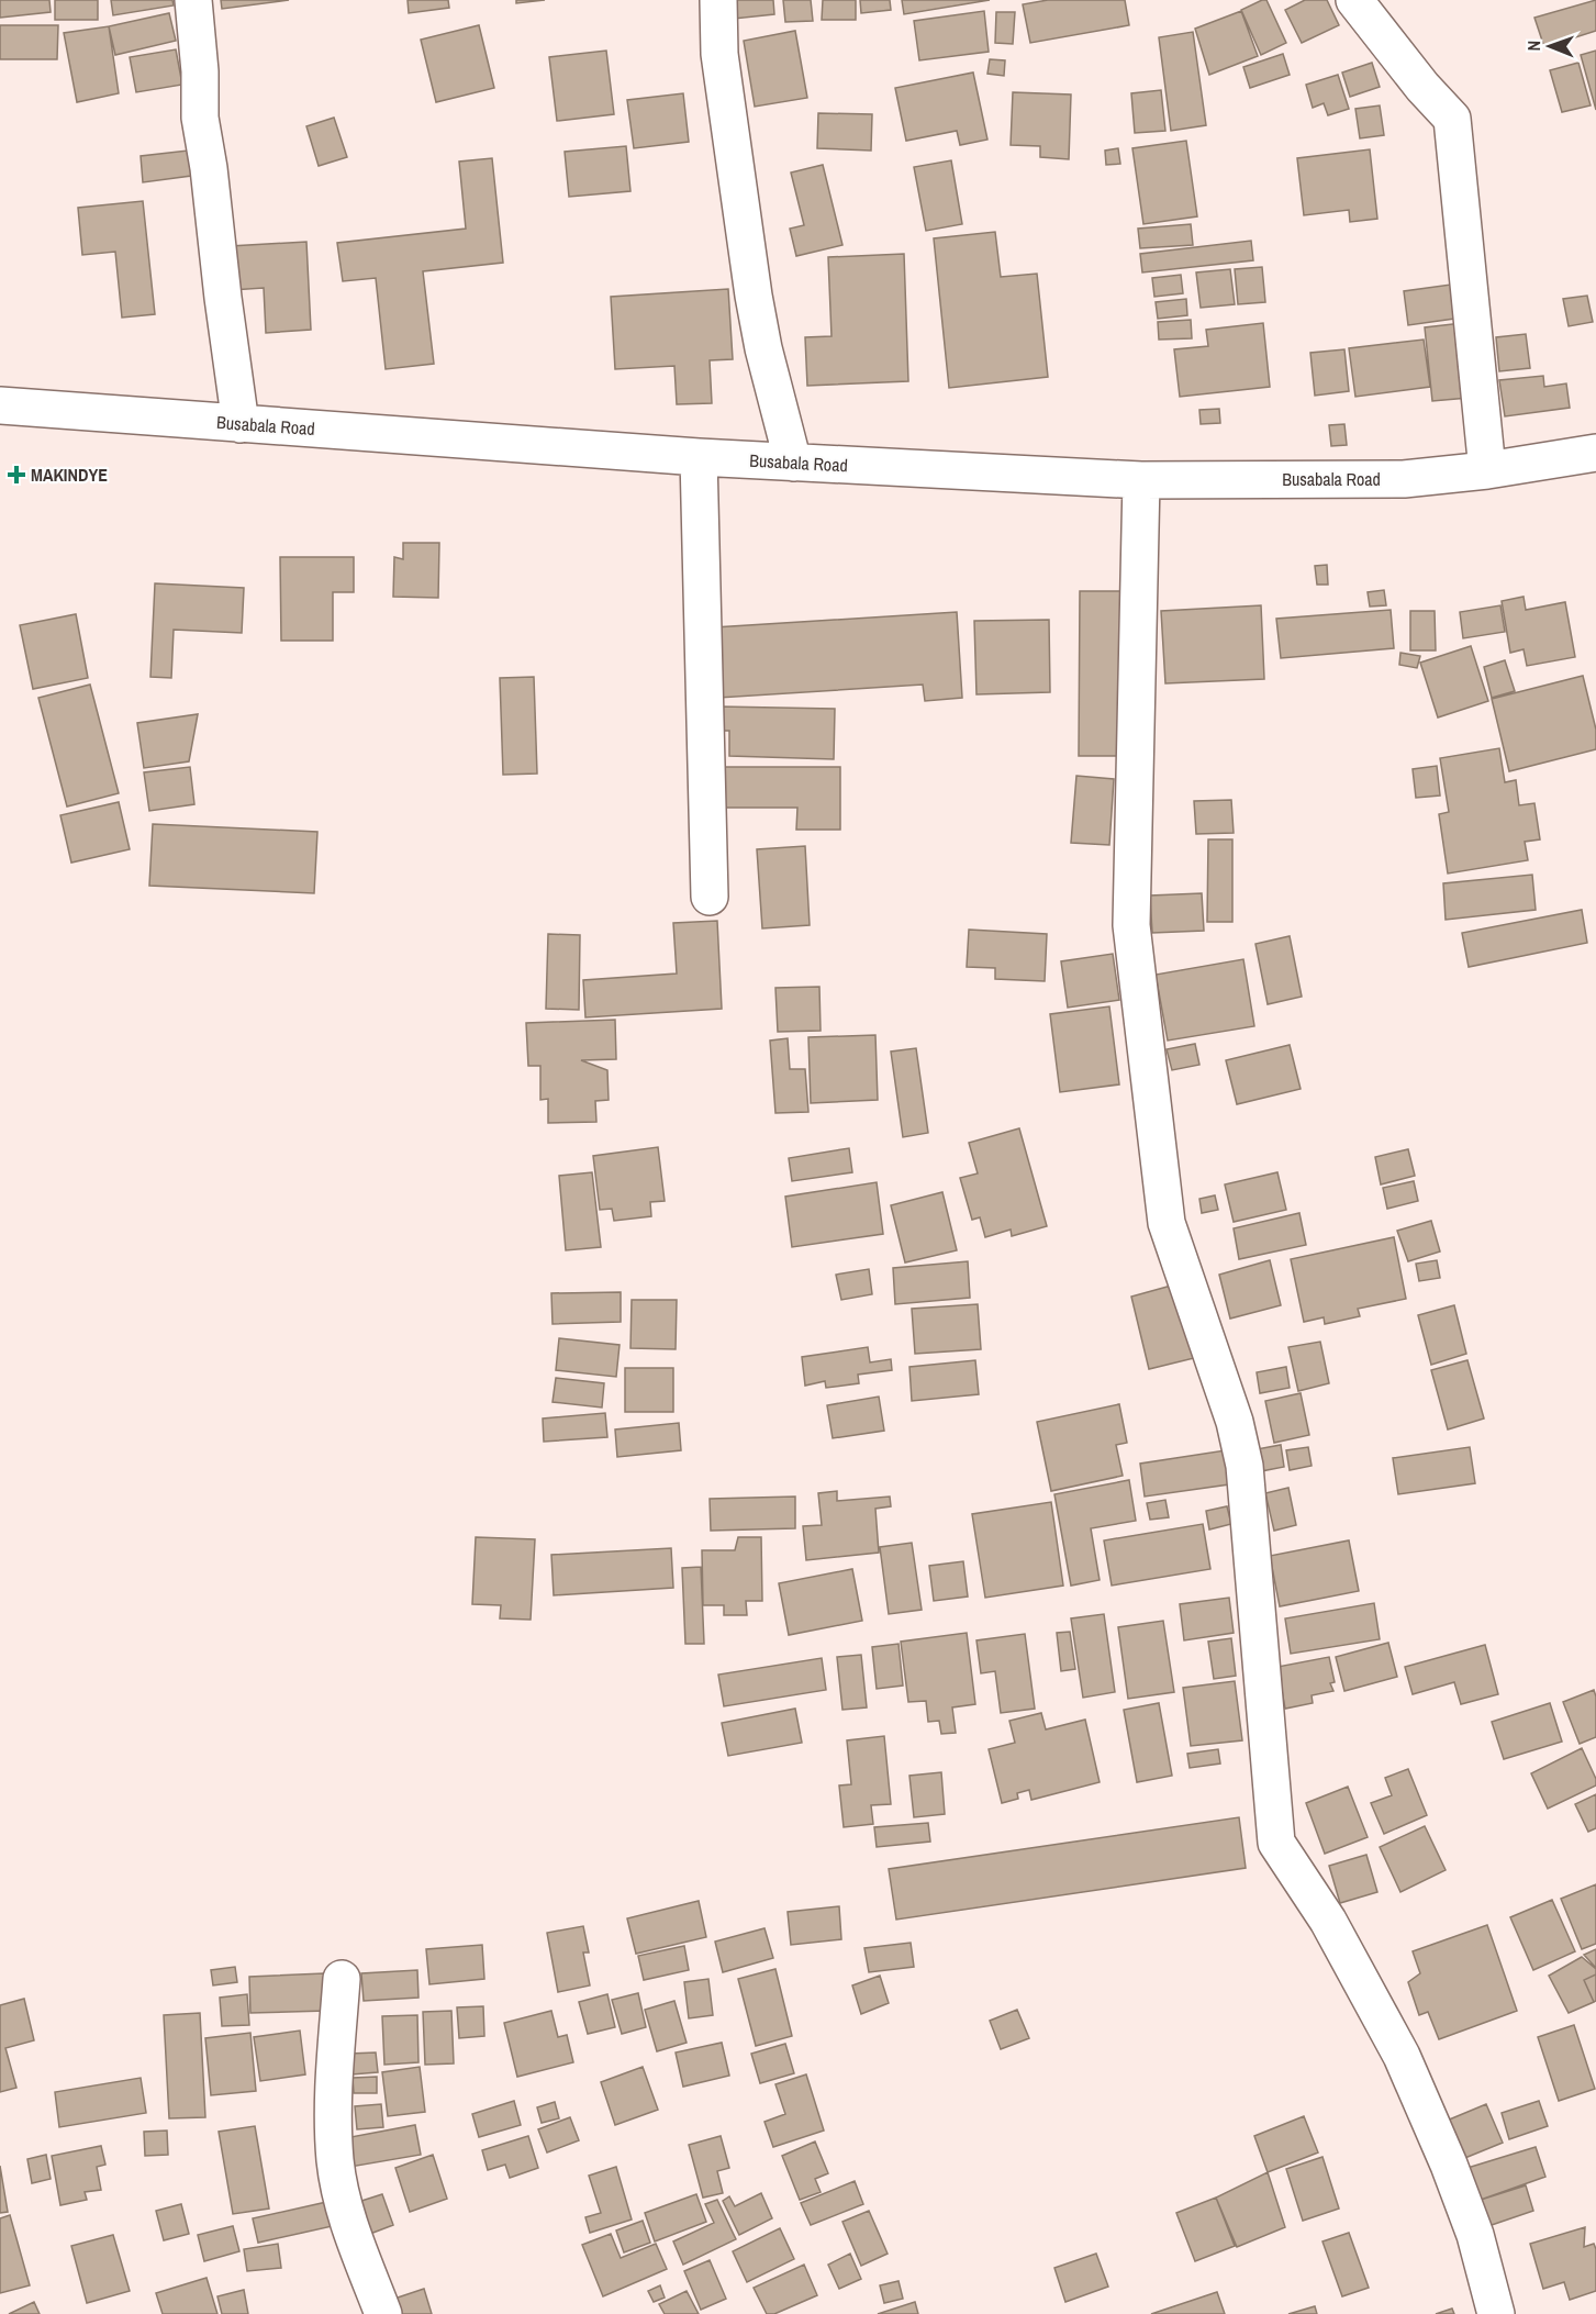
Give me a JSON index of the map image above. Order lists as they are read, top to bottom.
{
  "streets": {
    "street": ["Busabala Road"]
  },
  "places": {
    "health": ["MAKINDYE"]
  },
  "north": "left"
}
